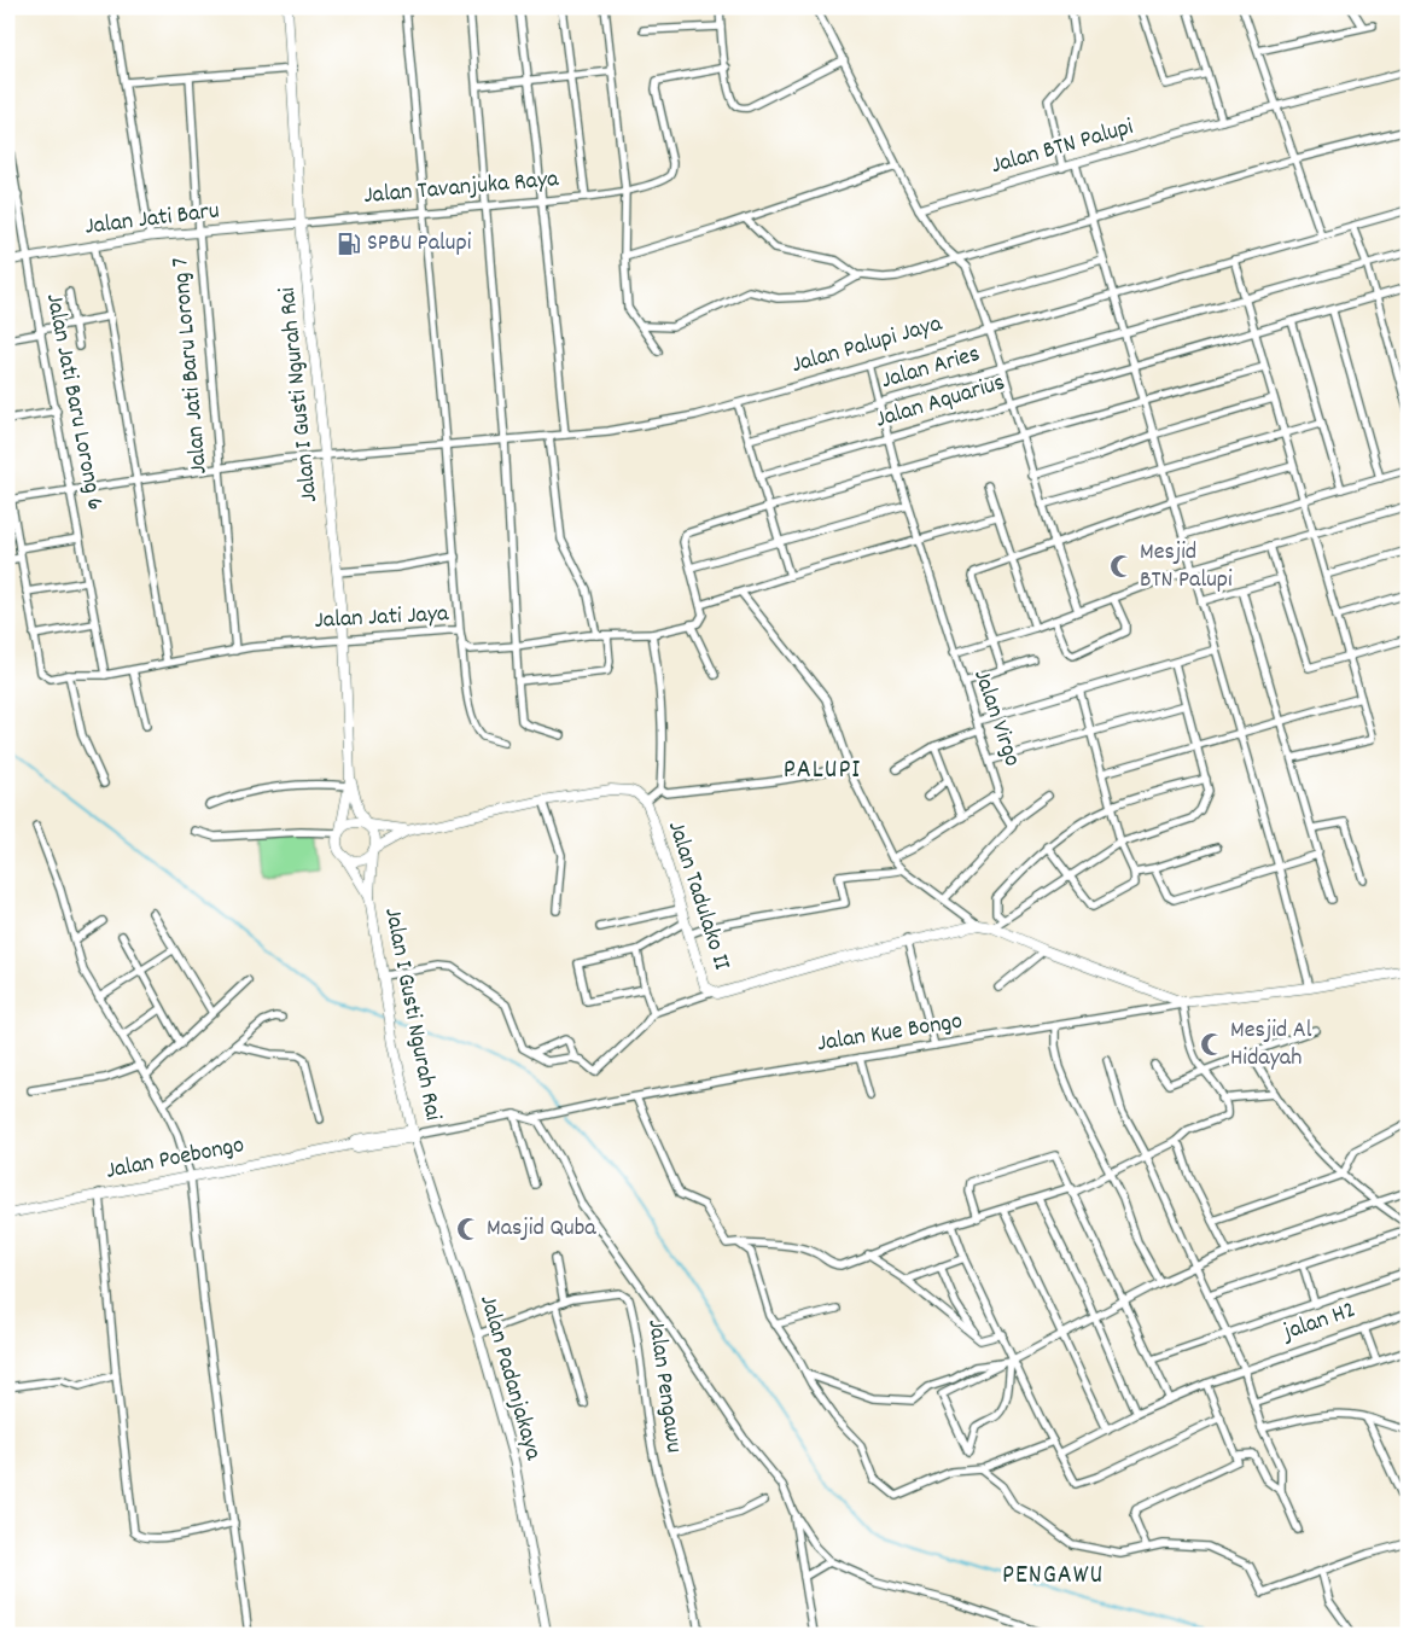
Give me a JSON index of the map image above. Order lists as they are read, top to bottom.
{
  "streets": {
    "main road": ["Jalan I Gusti Ngurah Rai", "Jalan Tadulako II", "Jalan Poebongo"],
    "street": [
      "Jalan BTN Palupi",
      "Jalan Tavanjuka Raya",
      "Jalan Jati Baru",
      "Jalan Palupi Jaya",
      "Jalan Jati Baru Lorong 7",
      "Jalan Aries",
      "Jalan Jati Baru Lorong 6",
      "Jalan Aquarius",
      "Jalan Jati Jaya",
      "Jalan Virgo",
      "Jalan Kue Bongo",
      "jalan H2",
      "Jalan Padanjakaya",
      "Jalan Pengawu"
    ]
  },
  "crossings": [
    ["Jalan Tavanjuka Raya", "Jalan Jati Baru"],
    ["Jalan Tavanjuka Raya", "Jalan I Gusti Ngurah Rai"],
    ["Jalan Jati Baru", "Jalan Jati Baru Lorong 7"],
    ["Jalan Jati Baru", "Jalan I Gusti Ngurah Rai"],
    ["Jalan Jati Baru", "Jalan Jati Baru Lorong 6"],
    ["Jalan Palupi Jaya", "Jalan Jati Baru Lorong 7"],
    ["Jalan Palupi Jaya", "Jalan I Gusti Ngurah Rai"],
    ["Jalan Palupi Jaya", "Jalan Jati Baru Lorong 6"],
    ["Jalan Palupi Jaya", "Jalan Jati Jaya"],
    ["Jalan Palupi Jaya", "Jalan Virgo"],
    ["Jalan Jati Baru Lorong 7", "Jalan Jati Jaya"],
    ["Jalan Aries", "Jalan Virgo"],
    ["Jalan I Gusti Ngurah Rai", "Jalan Jati Jaya"],
    ["Jalan I Gusti Ngurah Rai", "Jalan Tadulako II"],
    ["Jalan I Gusti Ngurah Rai", "Jalan Poebongo"],
    ["Jalan I Gusti Ngurah Rai", "Jalan Padanjakaya"],
    ["Jalan Jati Baru Lorong 6", "Jalan Jati Jaya"],
    ["Jalan Aquarius", "Jalan Virgo"],
    ["Jalan Tadulako II", "Jalan Kue Bongo"],
    ["Jalan Poebongo", "Jalan Padanjakaya"],
    ["Jalan Padanjakaya", "Jalan Pengawu"]
  ],
  "districts": ["PALUPI", "PENGAWU"],
  "places": {
    "fuel station": ["SPBU Palupi"],
    "mosque": ["Mesjid BTN Palupi", "Mesjid Al Hidayah", "Masjid Quba"]
  }
}
